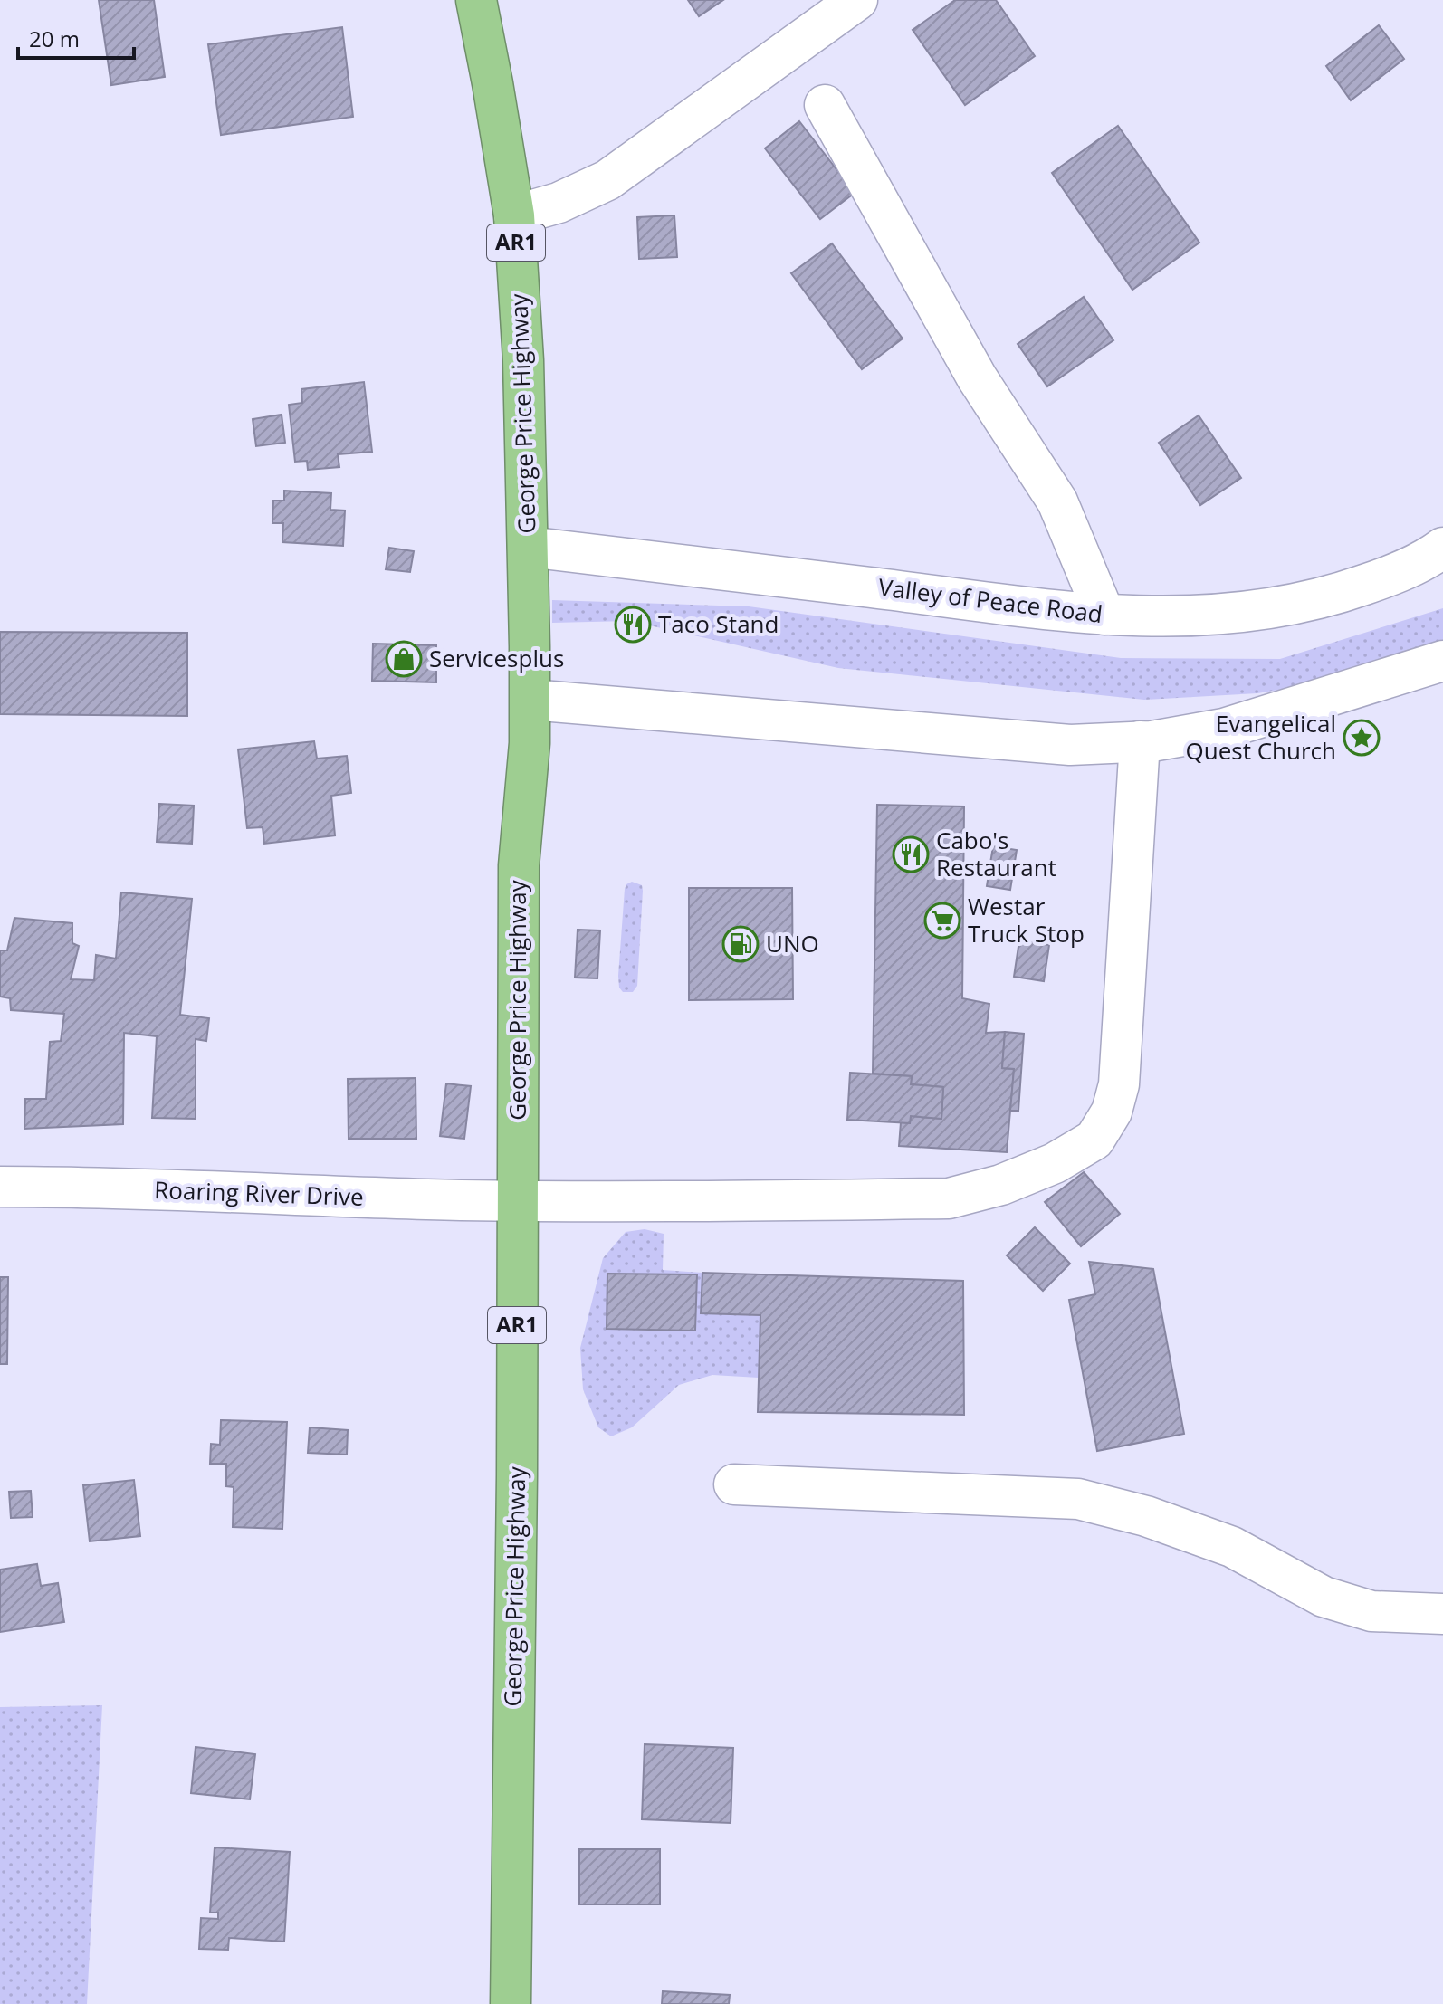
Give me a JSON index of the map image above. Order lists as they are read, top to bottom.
{
  "streets": {
    "highway": ["AR1", "George Price Highway"],
    "street": ["Valley of Peace Road", "Roaring River Drive"]
  },
  "crossings": [
    ["George Price Highway", "Valley of Peace Road"],
    ["George Price Highway", "Roaring River Drive"]
  ],
  "places": {
    "restaurant": ["Taco Stand", "Cabo's Restaurant"],
    "shop": ["Servicesplus"],
    "place": ["Evangelical Quest Church"],
    "supermarket": ["Westar Truck Stop"],
    "fuel station": ["UNO"]
  },
  "scale_bar": "20 m"
}
